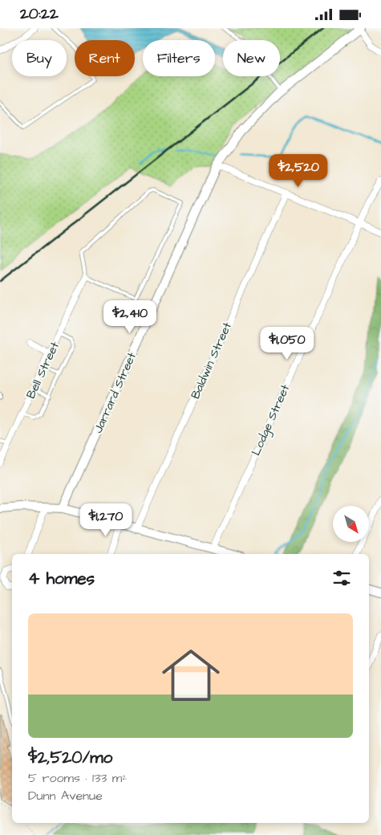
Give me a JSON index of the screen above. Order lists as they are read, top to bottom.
{
  "streets": {
    "street": [
      "Baldwin Street",
      "Bell Street",
      "Jarrard Street",
      "Lodge Street"
    ]
  },
  "north": "bottom right",
  "page": {
    "status": "20:22",
    "chip": [
      "Buy",
      "Rent",
      "Filters",
      "New"
    ],
    "price": [
      "$2,520",
      "$2,410",
      "$1,050",
      "$1,270"
    ],
    "heading": "4 homes",
    "list": [
      {
        "name": "$2,520/mo",
        "note": "5 rooms · 133 m² · Dunn Avenue"
      }
    ]
  }
}
